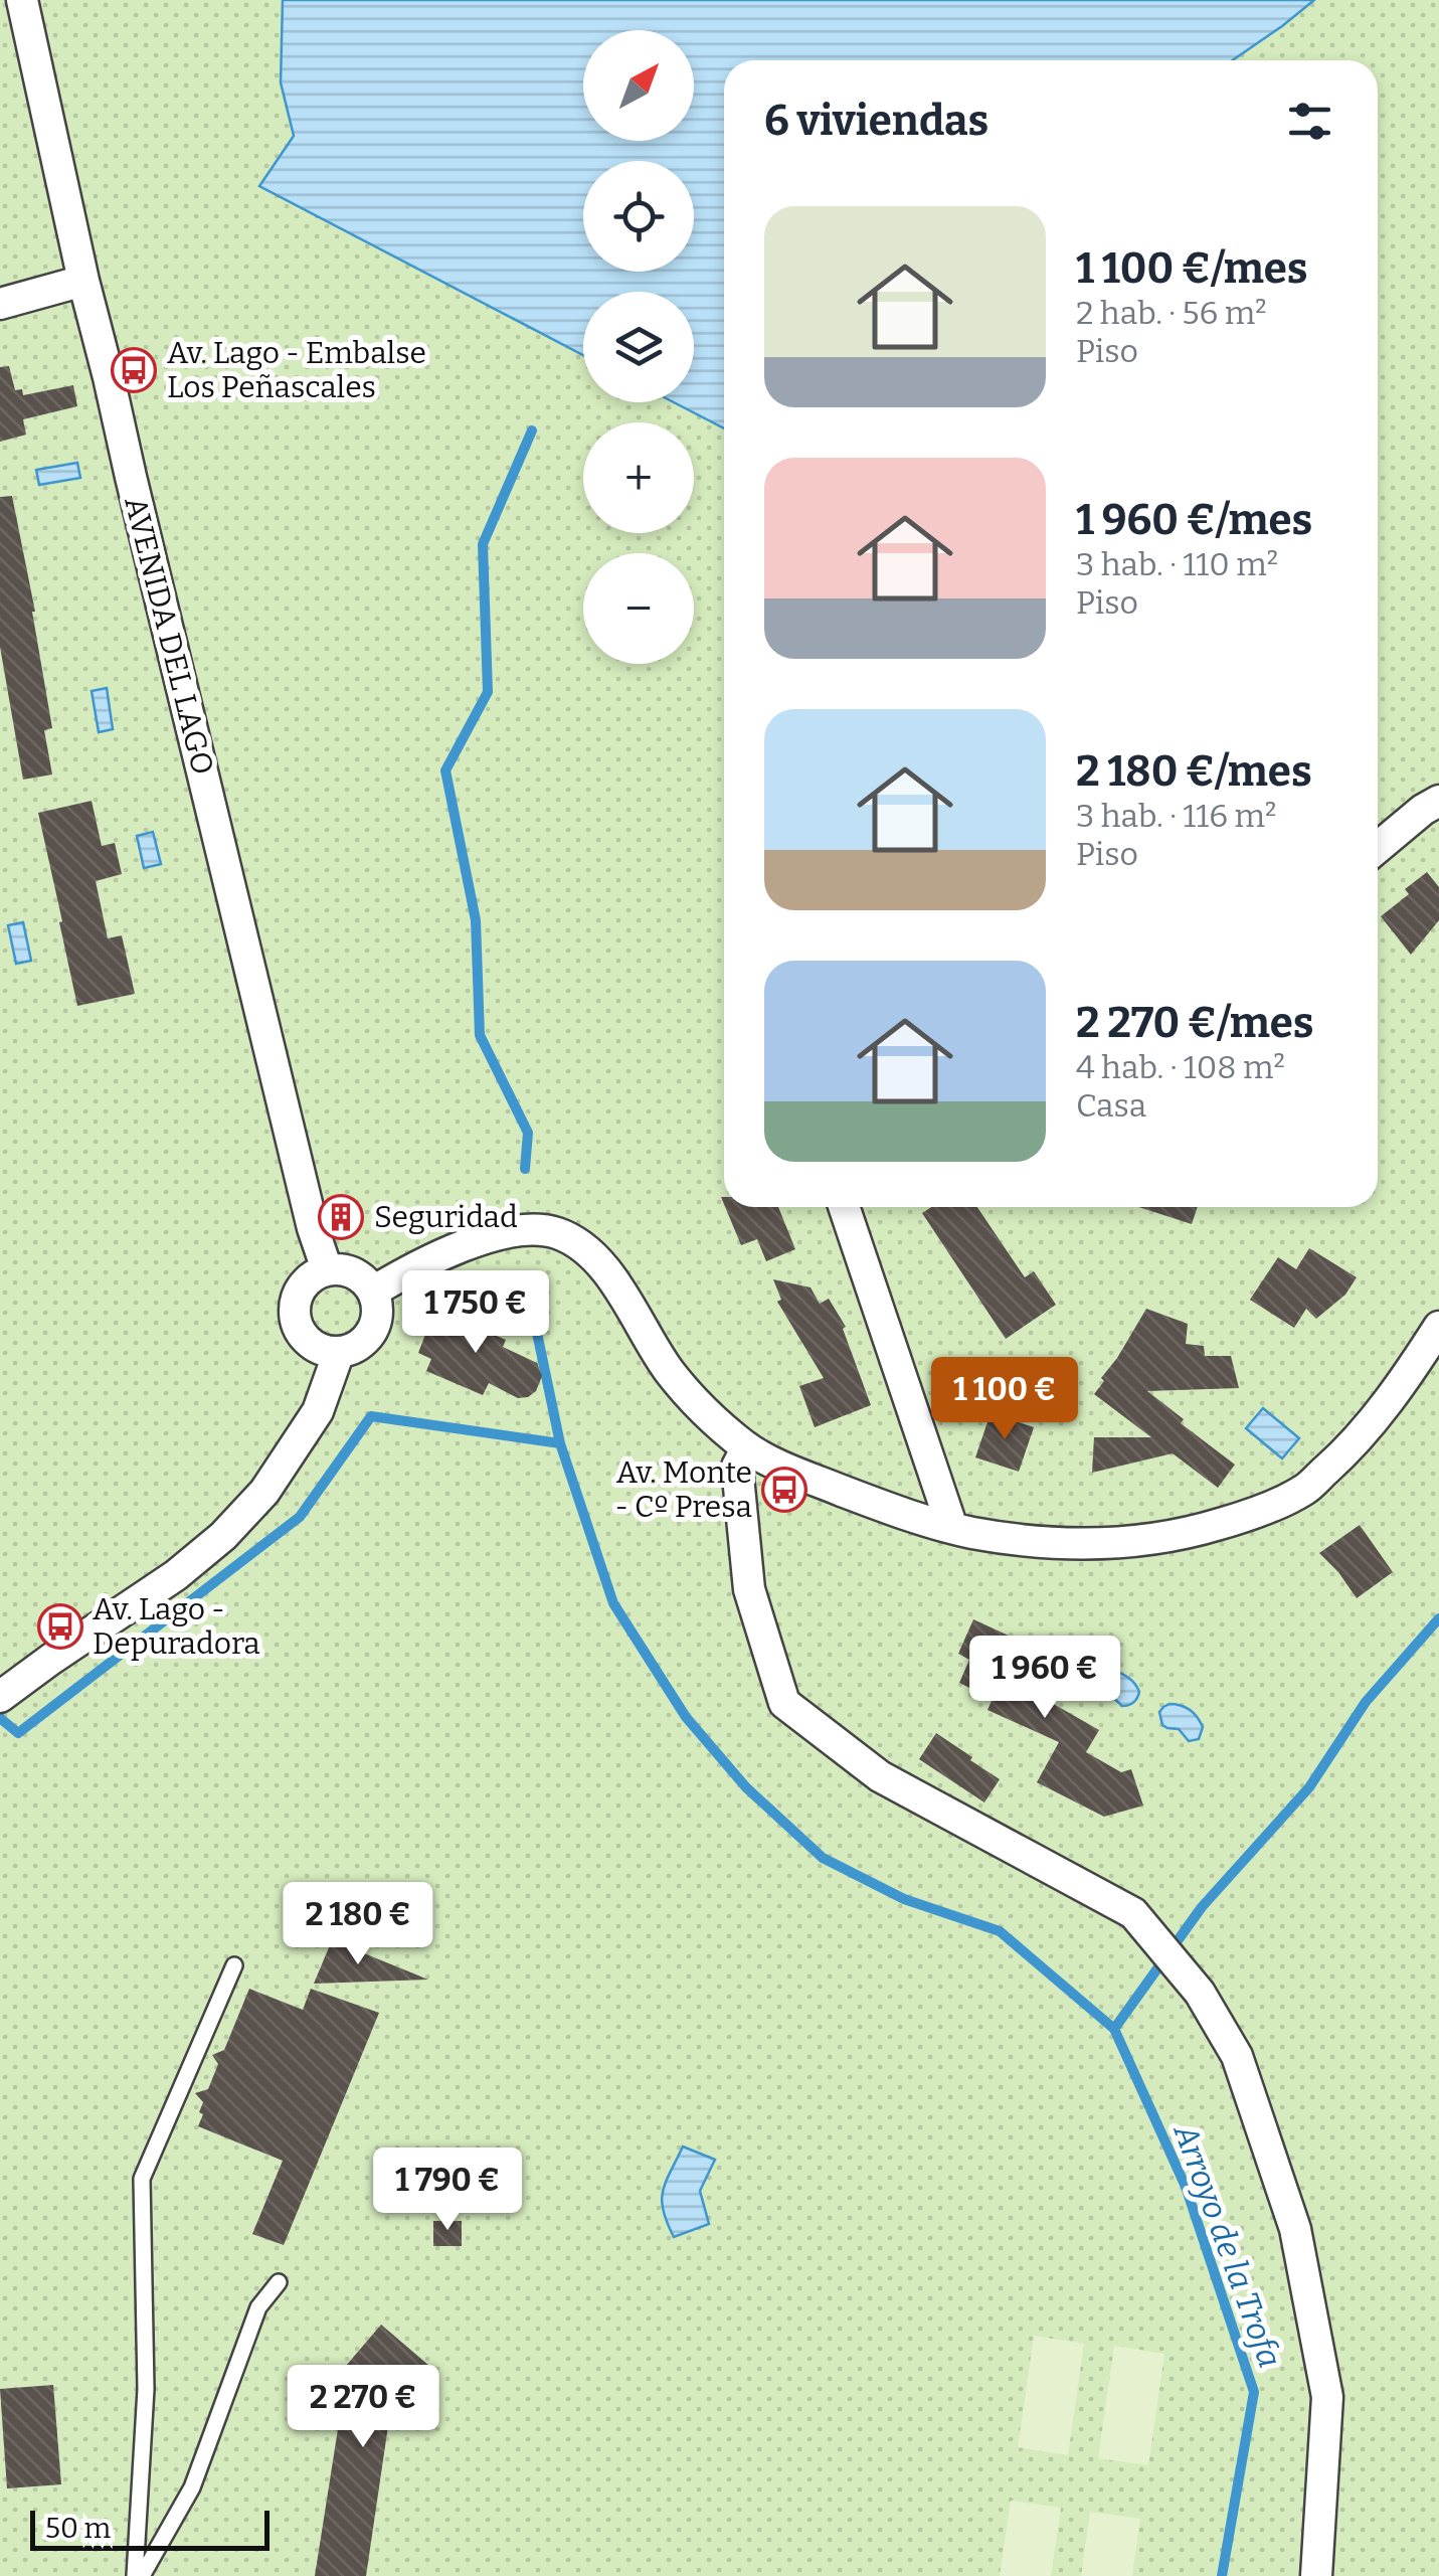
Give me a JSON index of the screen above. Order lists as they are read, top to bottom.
{
  "streets": {
    "street": ["AVENIDA DEL LAGO"]
  },
  "water": ["Arroyo de la Trofa"],
  "places": {
    "bus stop": ["Av. Lago - Embalse Los Peñascales", "Av. Monte - Cº Presa", "Av. Lago - Depuradora"],
    "building": ["Seguridad"]
  },
  "scale_bar": "50 m",
  "north": "top right",
  "page": {
    "map_buttons": ["+", "−"],
    "heading": "6 viviendas",
    "list": [
      {
        "name": "1 100 €/mes",
        "note": "2 hab. · 56 m² · Piso"
      },
      {
        "name": "1 960 €/mes",
        "note": "3 hab. · 110 m² · Piso"
      },
      {
        "name": "2 180 €/mes",
        "note": "3 hab. · 116 m² · Piso"
      },
      {
        "name": "2 270 €/mes",
        "note": "4 hab. · 108 m² · Casa"
      }
    ],
    "price": [
      "1 750 €",
      "1 100 €",
      "1 960 €",
      "2 180 €",
      "1 790 €",
      "2 270 €"
    ],
    "scale": "50 m"
  }
}
